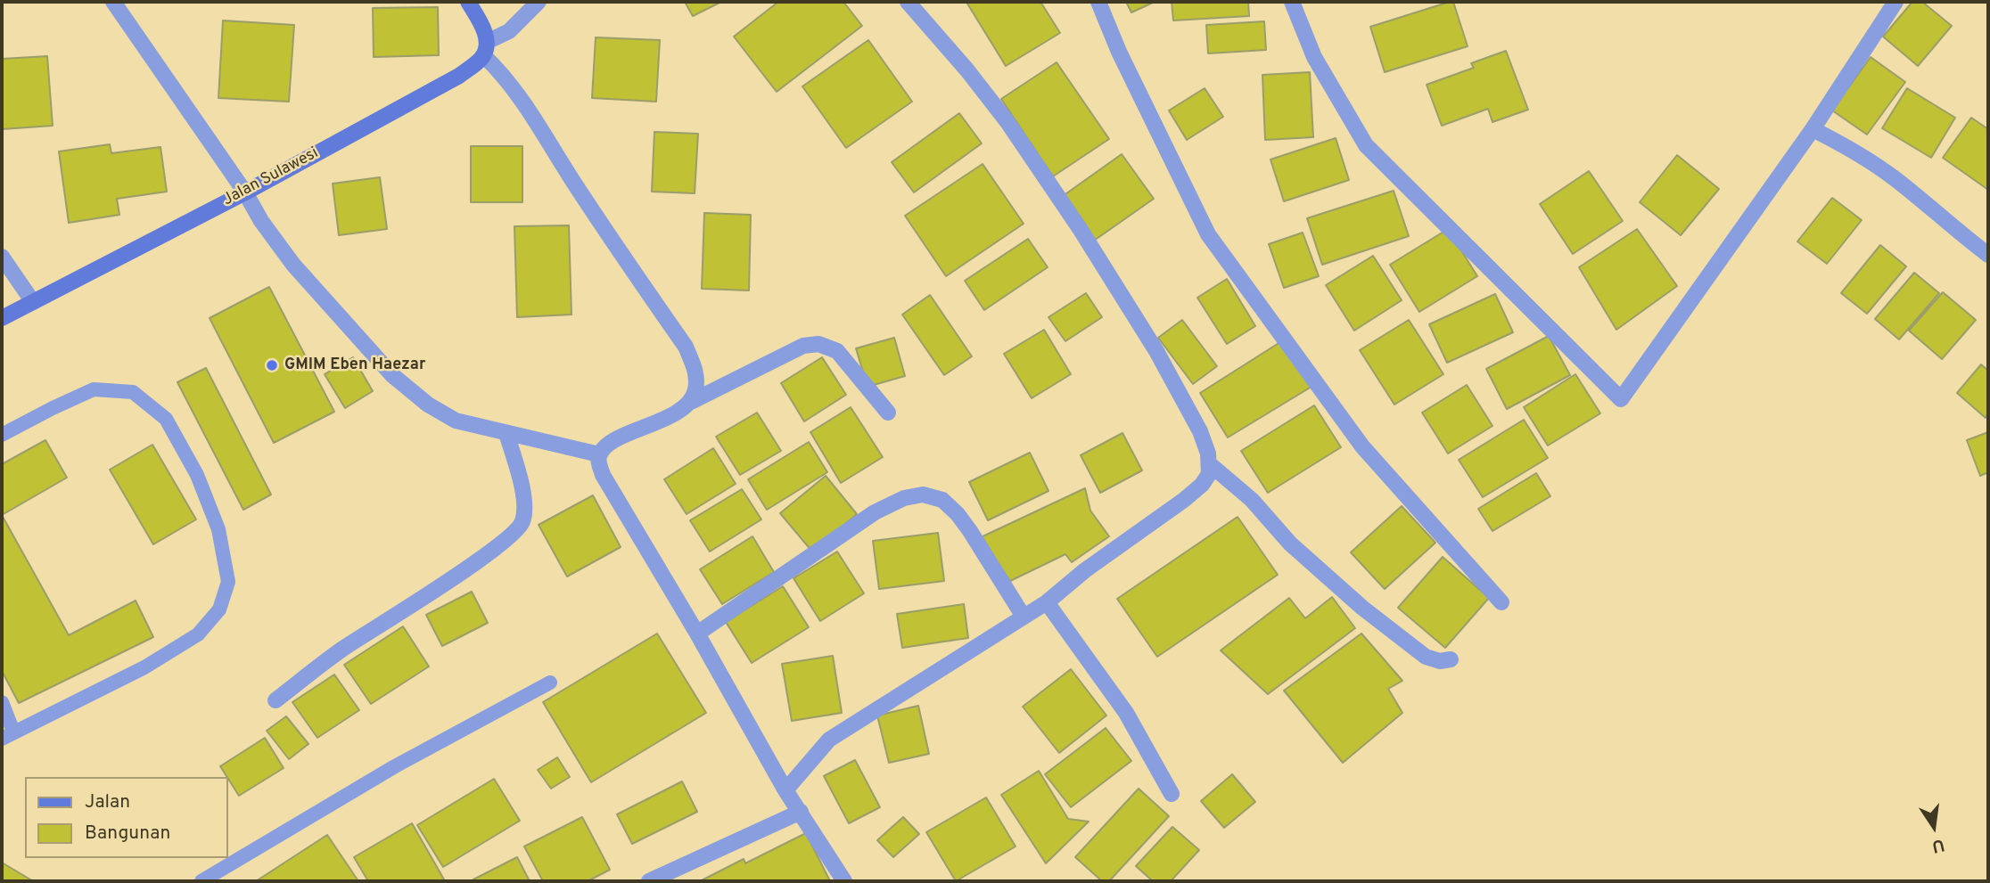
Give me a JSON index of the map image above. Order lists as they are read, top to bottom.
{
  "streets": {
    "main road": ["Jalan Sulawesi"]
  },
  "places": ["GMIM Eben Haezar"],
  "legend": ["Jalan", "Bangunan"],
  "north": "bottom"
}
